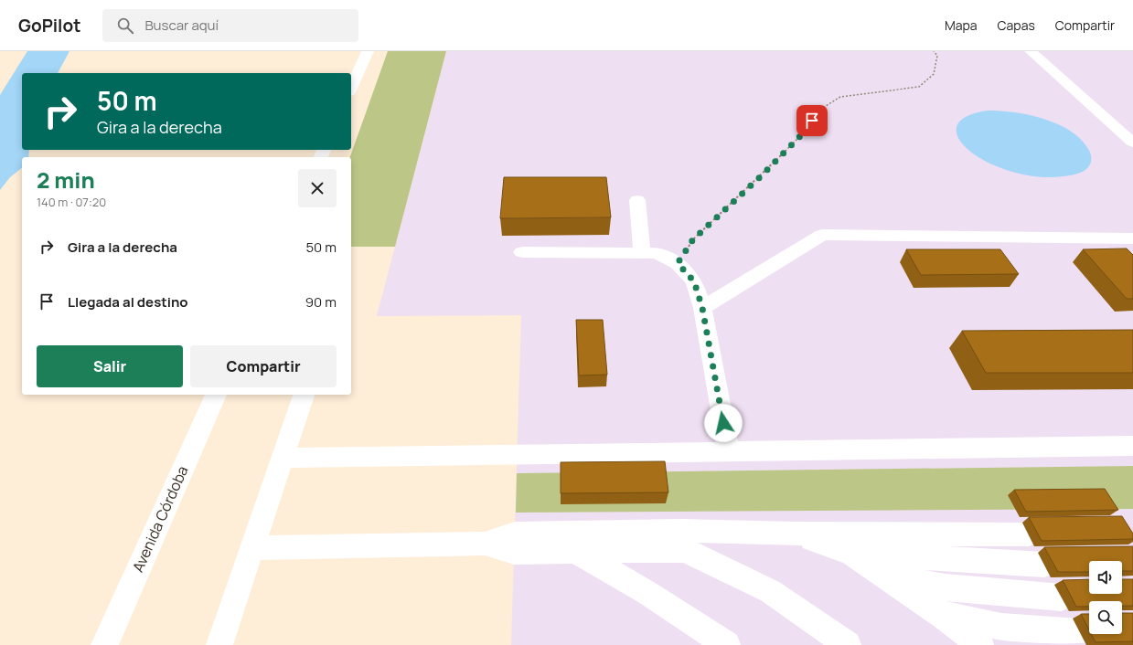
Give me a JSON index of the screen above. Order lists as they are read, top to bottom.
{
  "streets": {
    "main road": ["Avenida Córdoba"]
  },
  "page": {
    "header": "GoPilot",
    "search": "Buscar aquí",
    "nav": ["Mapa", "Capas", "Compartir"],
    "turn": ["50 m", "Gira a la derecha"],
    "heading": ["2 min", "140 m · 07:20"],
    "list": [
      {
        "name": "Gira a la derecha",
        "value": "50 m"
      },
      {
        "name": "Llegada al destino",
        "value": "90 m"
      }
    ],
    "buttons": ["Salir", "Compartir"]
  }
}
